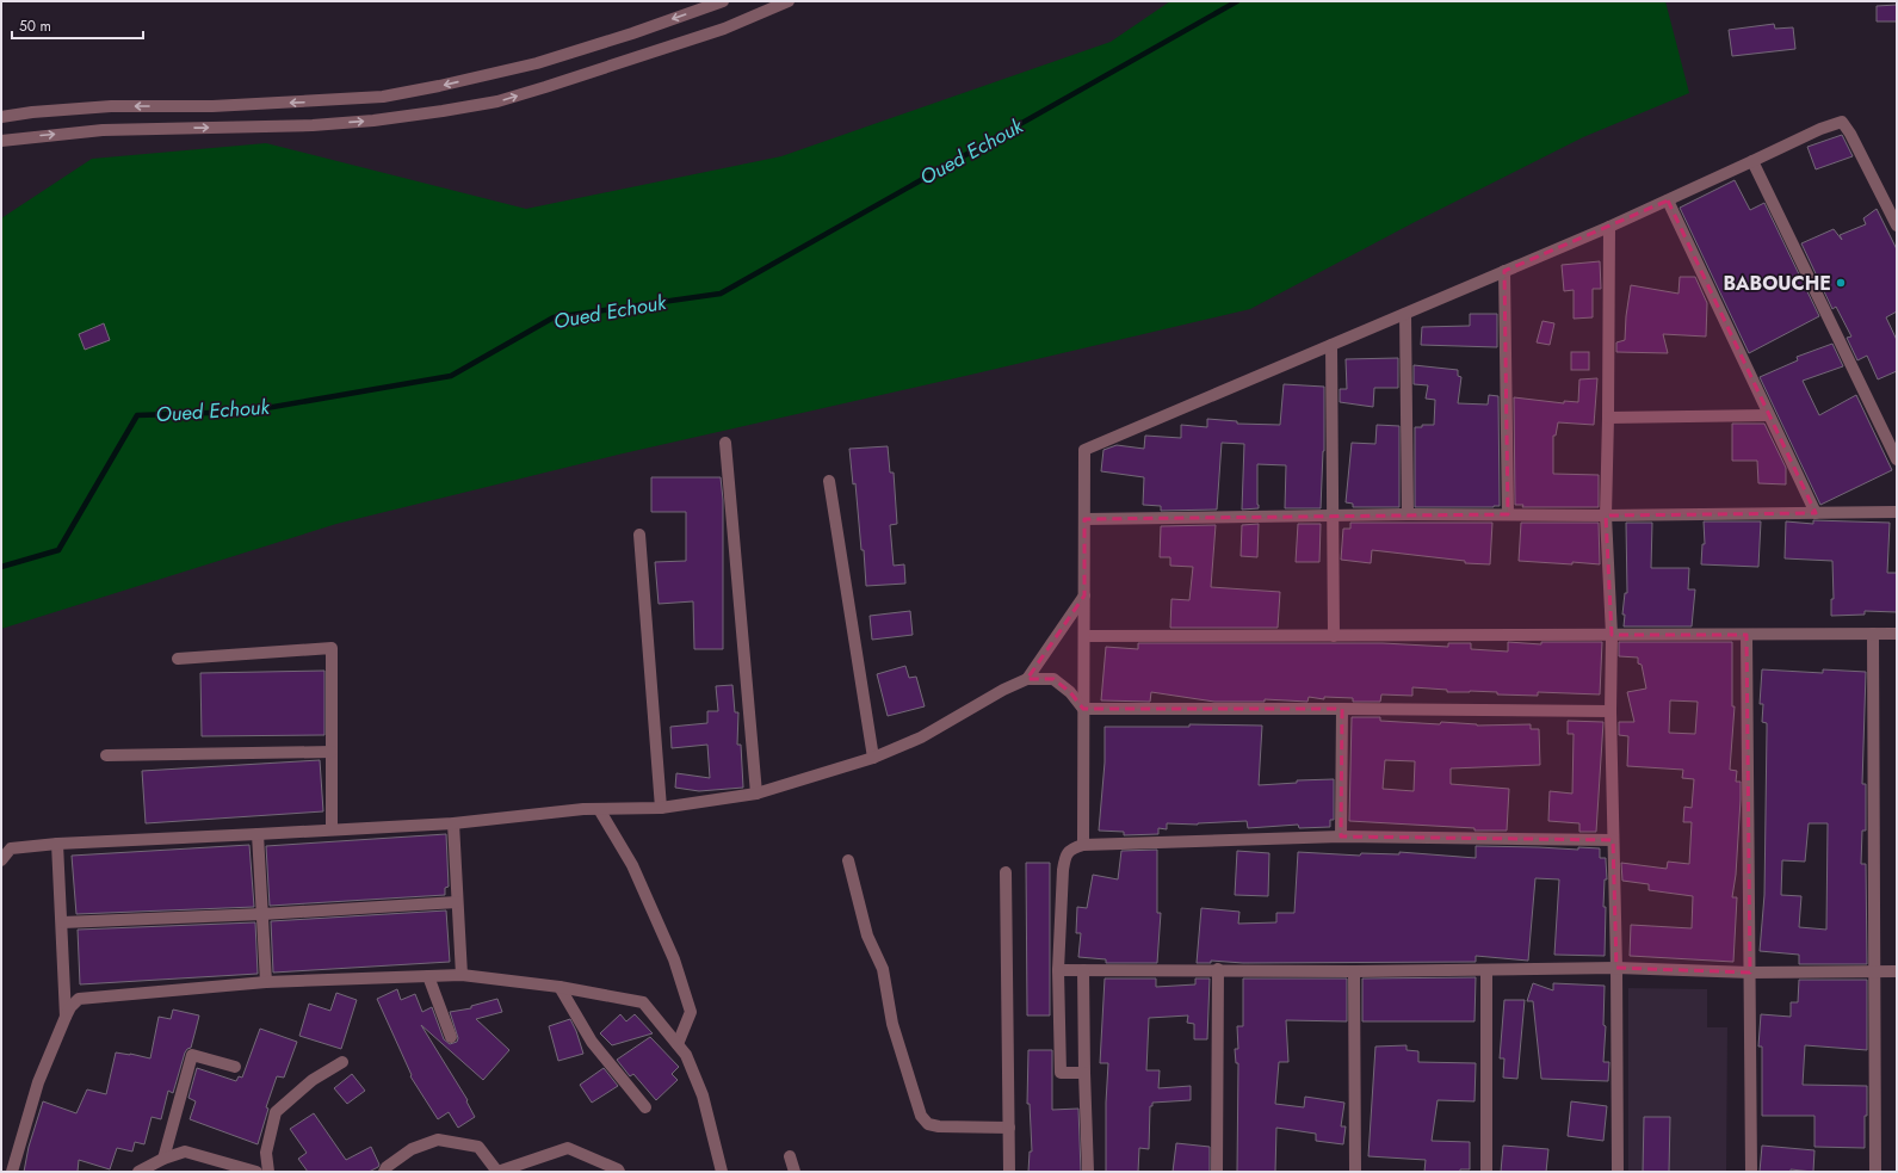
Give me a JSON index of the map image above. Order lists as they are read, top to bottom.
{
  "water": ["Oued Echouk"],
  "places": ["BABOUCHE"],
  "scale_bar": "50 m"
}
